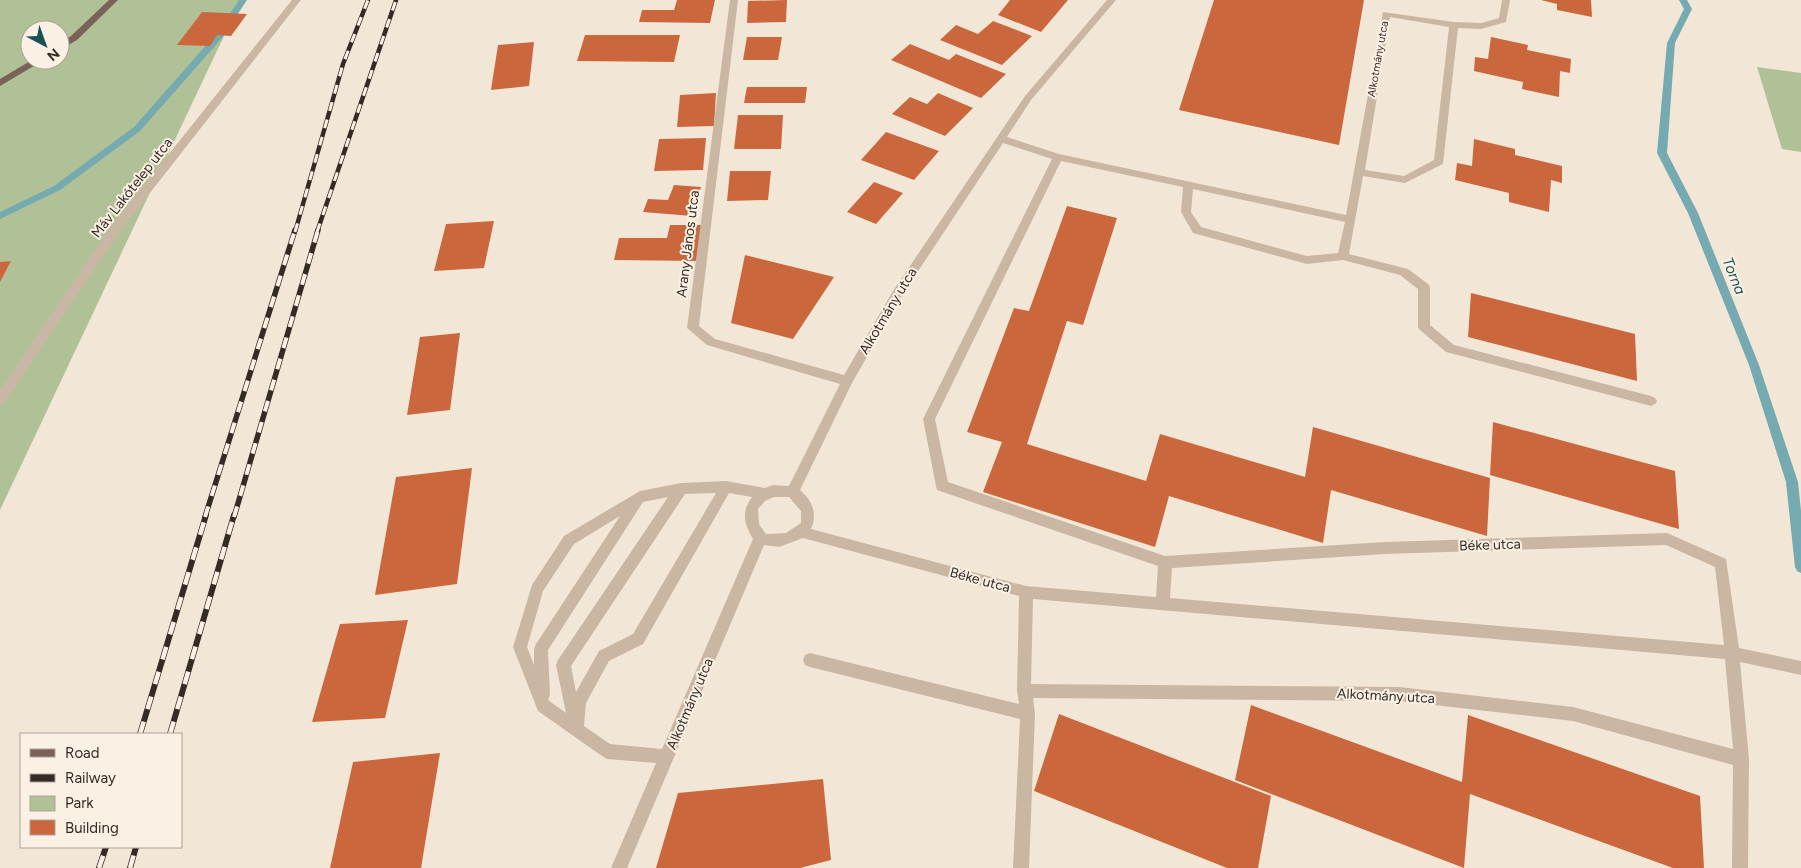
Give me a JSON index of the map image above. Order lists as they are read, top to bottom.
{
  "streets": {
    "street": [
      "Alkotmány utca",
      "Máv Lakótelep utca",
      "Arany János utca",
      "Béke utca"
    ]
  },
  "crossings": [
    ["Alkotmány utca", "Arany János utca"],
    ["Alkotmány utca", "Béke utca"]
  ],
  "water": ["Torna"],
  "legend": [
    "Road",
    "Railway",
    "Park",
    "Building"
  ],
  "north": "bottom right"
}
